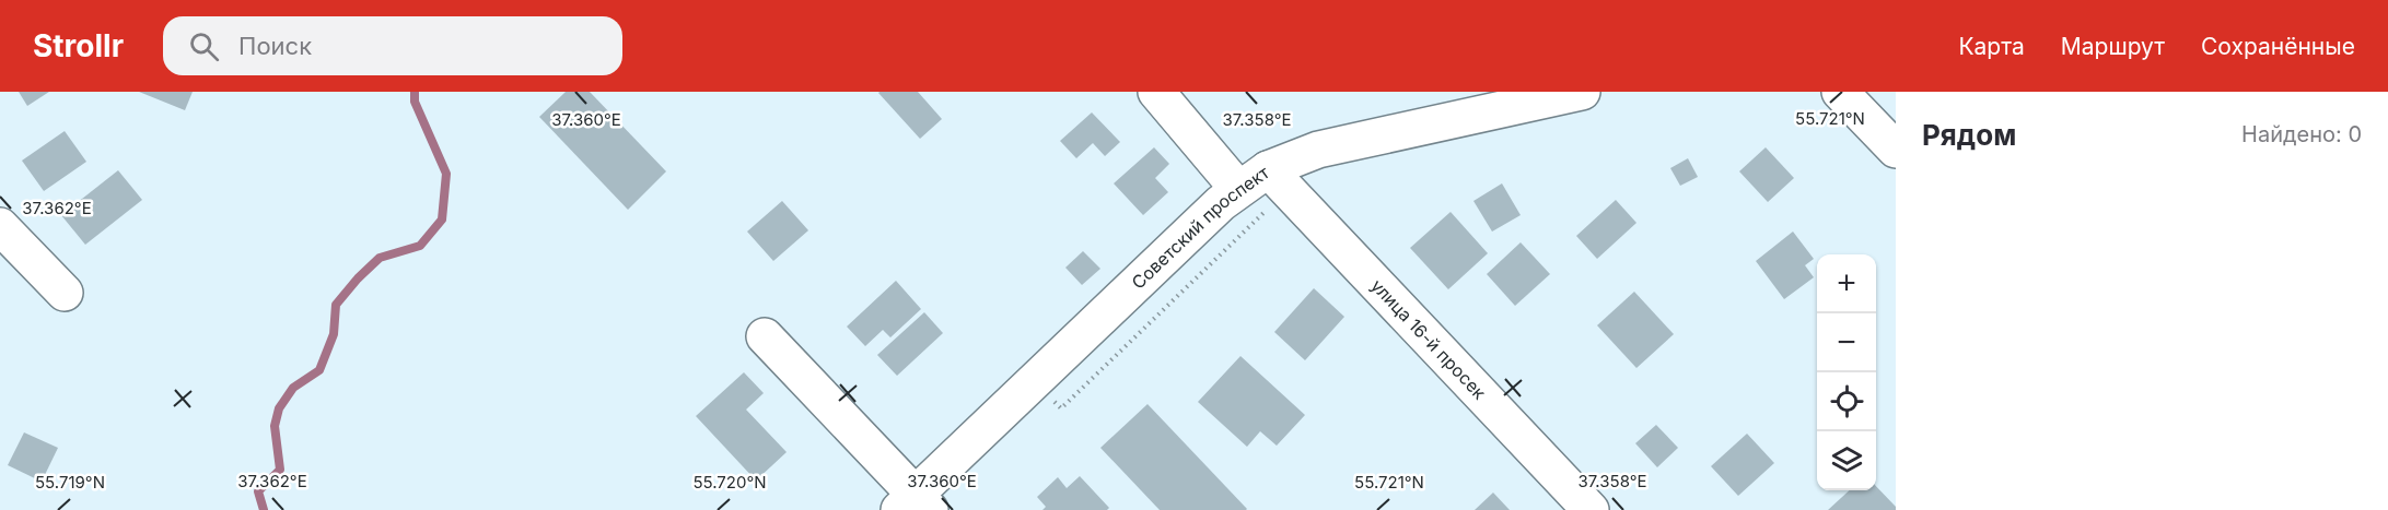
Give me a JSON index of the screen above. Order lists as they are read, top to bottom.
{
  "streets": {
    "street": ["Советский проспект", "улица 16-й просек"]
  },
  "crossings": [
    ["Советский проспект", "улица 16-й просек"]
  ],
  "page": {
    "header": "Strollr",
    "search": "Поиск",
    "nav": ["Карта", "Маршрут", "Сохранённые"],
    "heading": ["Рядом", "Найдено: 0"],
    "map_buttons": ["+", "−"]
  },
  "coordinates": [
    "55.721°N",
    "37.360°E",
    "37.358°E",
    "37.362°E",
    "55.719°N",
    "55.720°N"
  ]
}
